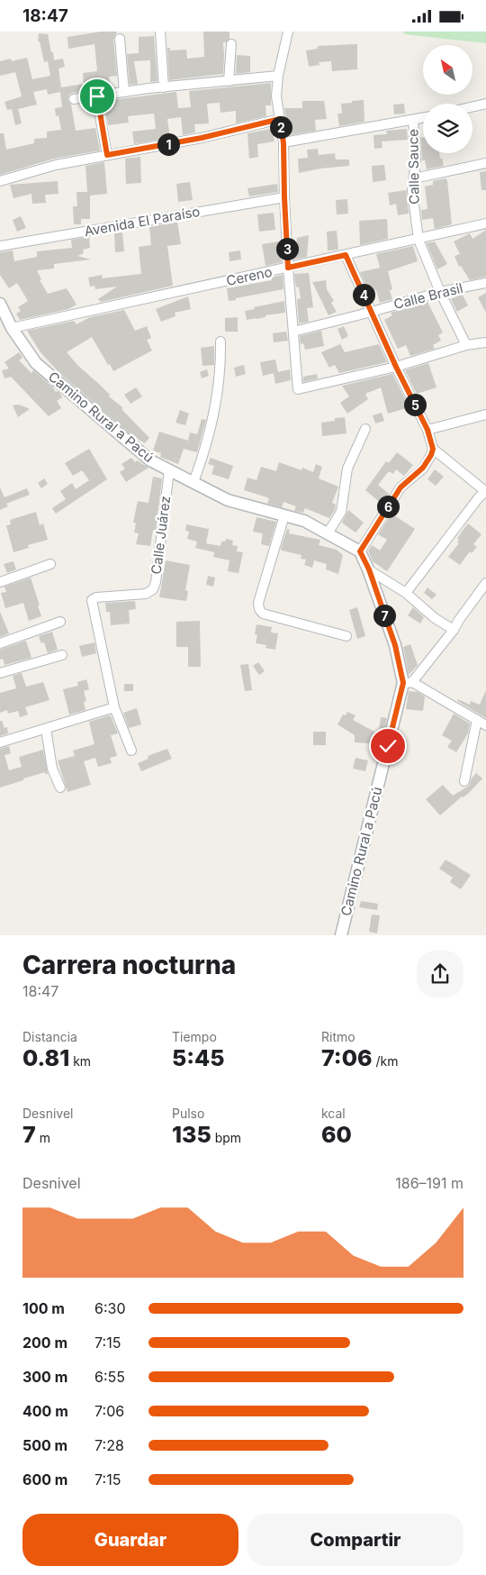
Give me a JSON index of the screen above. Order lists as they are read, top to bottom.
{
  "streets": {
    "street": [
      "Calle Sauce",
      "Avenida El Paraíso",
      "Cereno",
      "Calle Brasil",
      "Camino Rural a Pacú",
      "Calle Juárez"
    ]
  },
  "crossings": [
    ["Calle Sauce", "Cereno"],
    ["Calle Sauce", "Calle Brasil"],
    ["Cereno", "Camino Rural a Pacú"],
    ["Camino Rural a Pacú", "Calle Juárez"]
  ],
  "north": "top left",
  "page": {
    "status": "18:47",
    "pins": [
      "2",
      "1",
      "3",
      "4",
      "5",
      "6",
      "7"
    ],
    "heading": ["Carrera nocturna", "18:47"],
    "stats": [
      ["Distancia", "0.81 km"],
      ["Tiempo", "5:45"],
      ["Ritmo", "7:06 /km"],
      ["Desnivel", "7 m"],
      ["Pulso", "135 bpm"],
      ["kcal", "60"]
    ],
    "chart": ["Desnivel", "186–191 m"],
    "list": [
      {
        "name": "100 m",
        "note": "6:30"
      },
      {
        "name": "200 m",
        "note": "7:15"
      },
      {
        "name": "300 m",
        "note": "6:55"
      },
      {
        "name": "400 m",
        "note": "7:06"
      },
      {
        "name": "500 m",
        "note": "7:28"
      },
      {
        "name": "600 m",
        "note": "7:15"
      }
    ],
    "buttons": ["Guardar", "Compartir"]
  }
}
